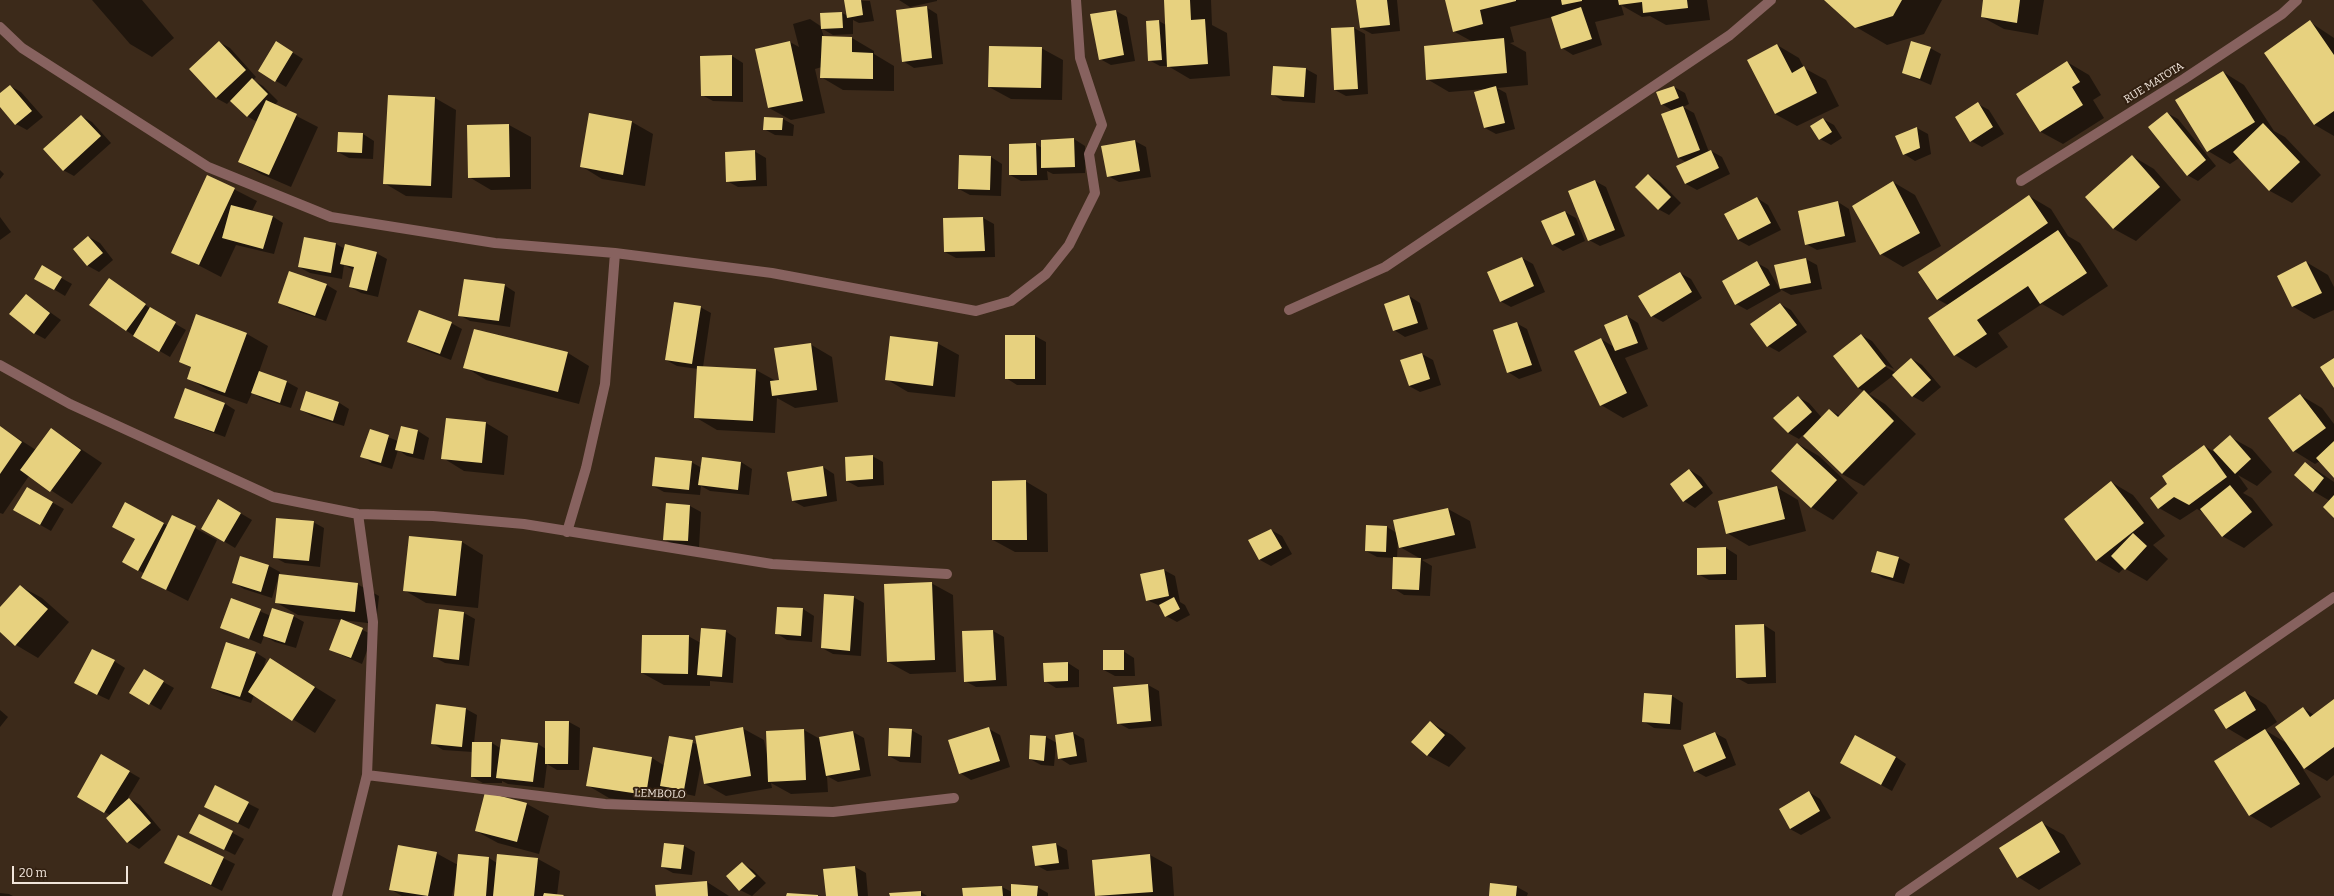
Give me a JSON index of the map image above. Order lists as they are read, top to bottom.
{
  "streets": {
    "street": ["RUE MATOTA", "LEMBOLO"]
  },
  "scale_bar": "20 m"
}
